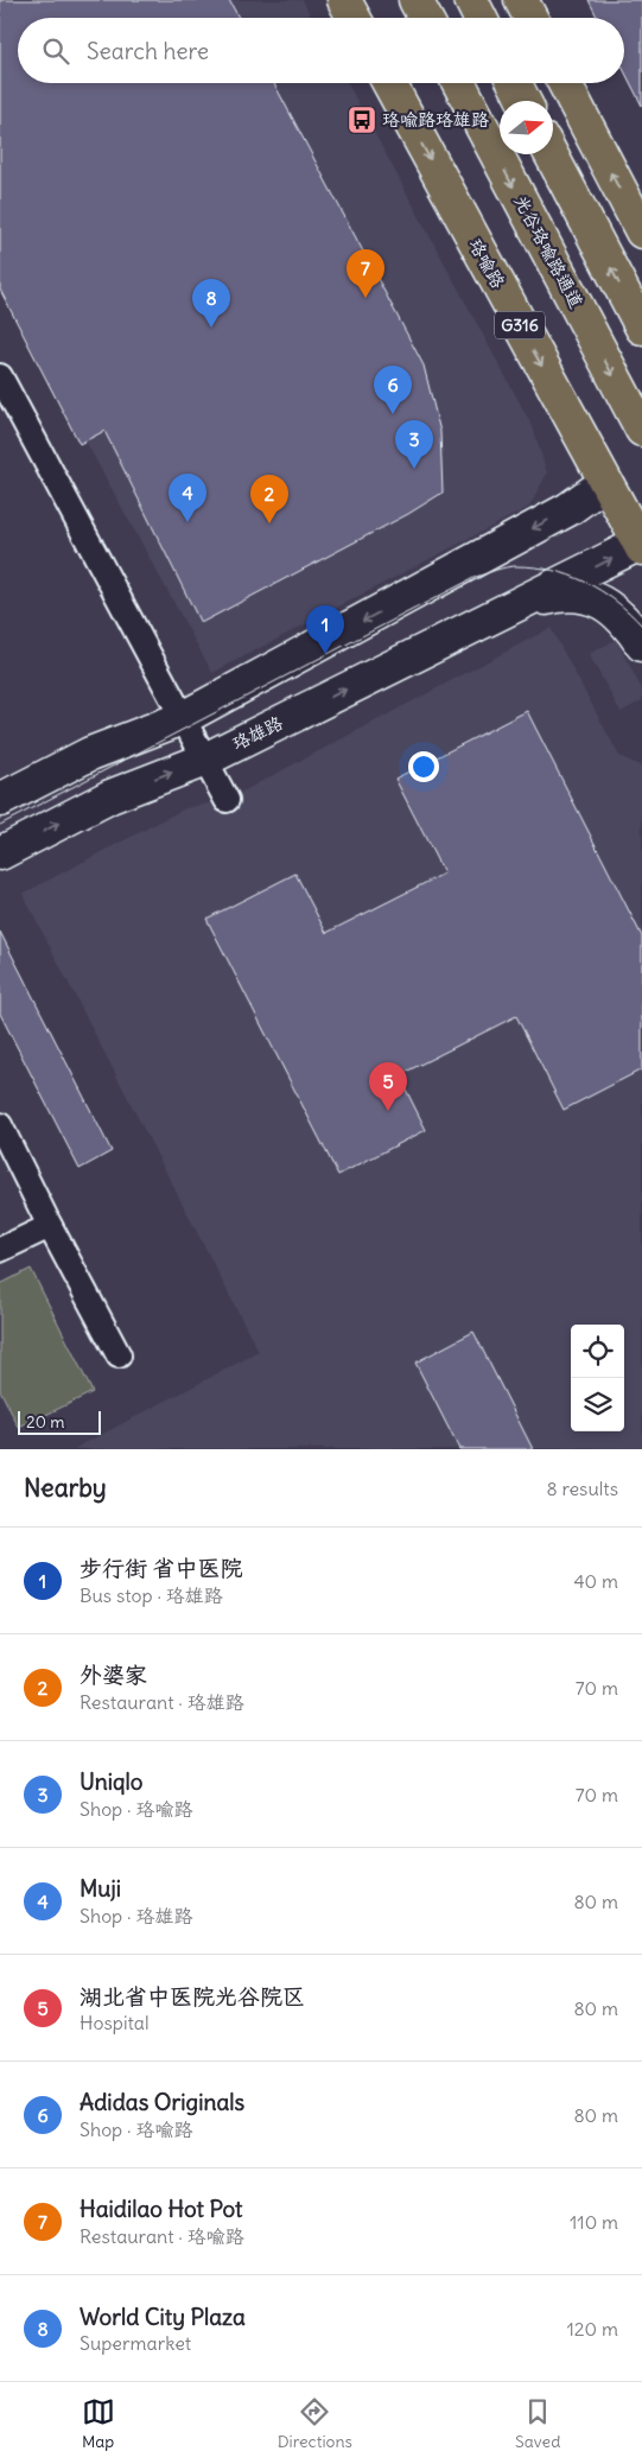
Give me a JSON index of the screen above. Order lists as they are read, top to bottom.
{
  "streets": {
    "highway": ["光谷珞喻路通道", "珞喻路", "G316"],
    "main road": ["珞雄路"]
  },
  "crossings": [
    ["珞喻路", "珞雄路"]
  ],
  "places": {
    "bus stop": ["珞喻路珞雄路"]
  },
  "scale_bar": "20 m",
  "north": "right",
  "page": {
    "search": "Search here",
    "pins": [
      "7",
      "8",
      "6",
      "3",
      "4",
      "2",
      "1",
      "5"
    ],
    "scale": "20 m",
    "heading": ["Nearby", "8 results"],
    "list": [
      {
        "mark": "1",
        "name": "步行街 省中医院",
        "note": "Bus stop · 珞雄路",
        "value": "40 m"
      },
      {
        "mark": "2",
        "name": "外婆家",
        "note": "Restaurant · 珞雄路",
        "value": "70 m"
      },
      {
        "mark": "3",
        "name": "Uniqlo",
        "note": "Shop · 珞喻路",
        "value": "70 m"
      },
      {
        "mark": "4",
        "name": "Muji",
        "note": "Shop · 珞雄路",
        "value": "80 m"
      },
      {
        "mark": "5",
        "name": "湖北省中医院光谷院区",
        "note": "Hospital",
        "value": "80 m"
      },
      {
        "mark": "6",
        "name": "Adidas Originals",
        "note": "Shop · 珞喻路",
        "value": "80 m"
      },
      {
        "mark": "7",
        "name": "Haidilao Hot Pot",
        "note": "Restaurant · 珞喻路",
        "value": "110 m"
      },
      {
        "mark": "8",
        "name": "World City Plaza",
        "note": "Supermarket",
        "value": "120 m"
      }
    ],
    "nav": ["Map", "Directions", "Saved"]
  }
}
